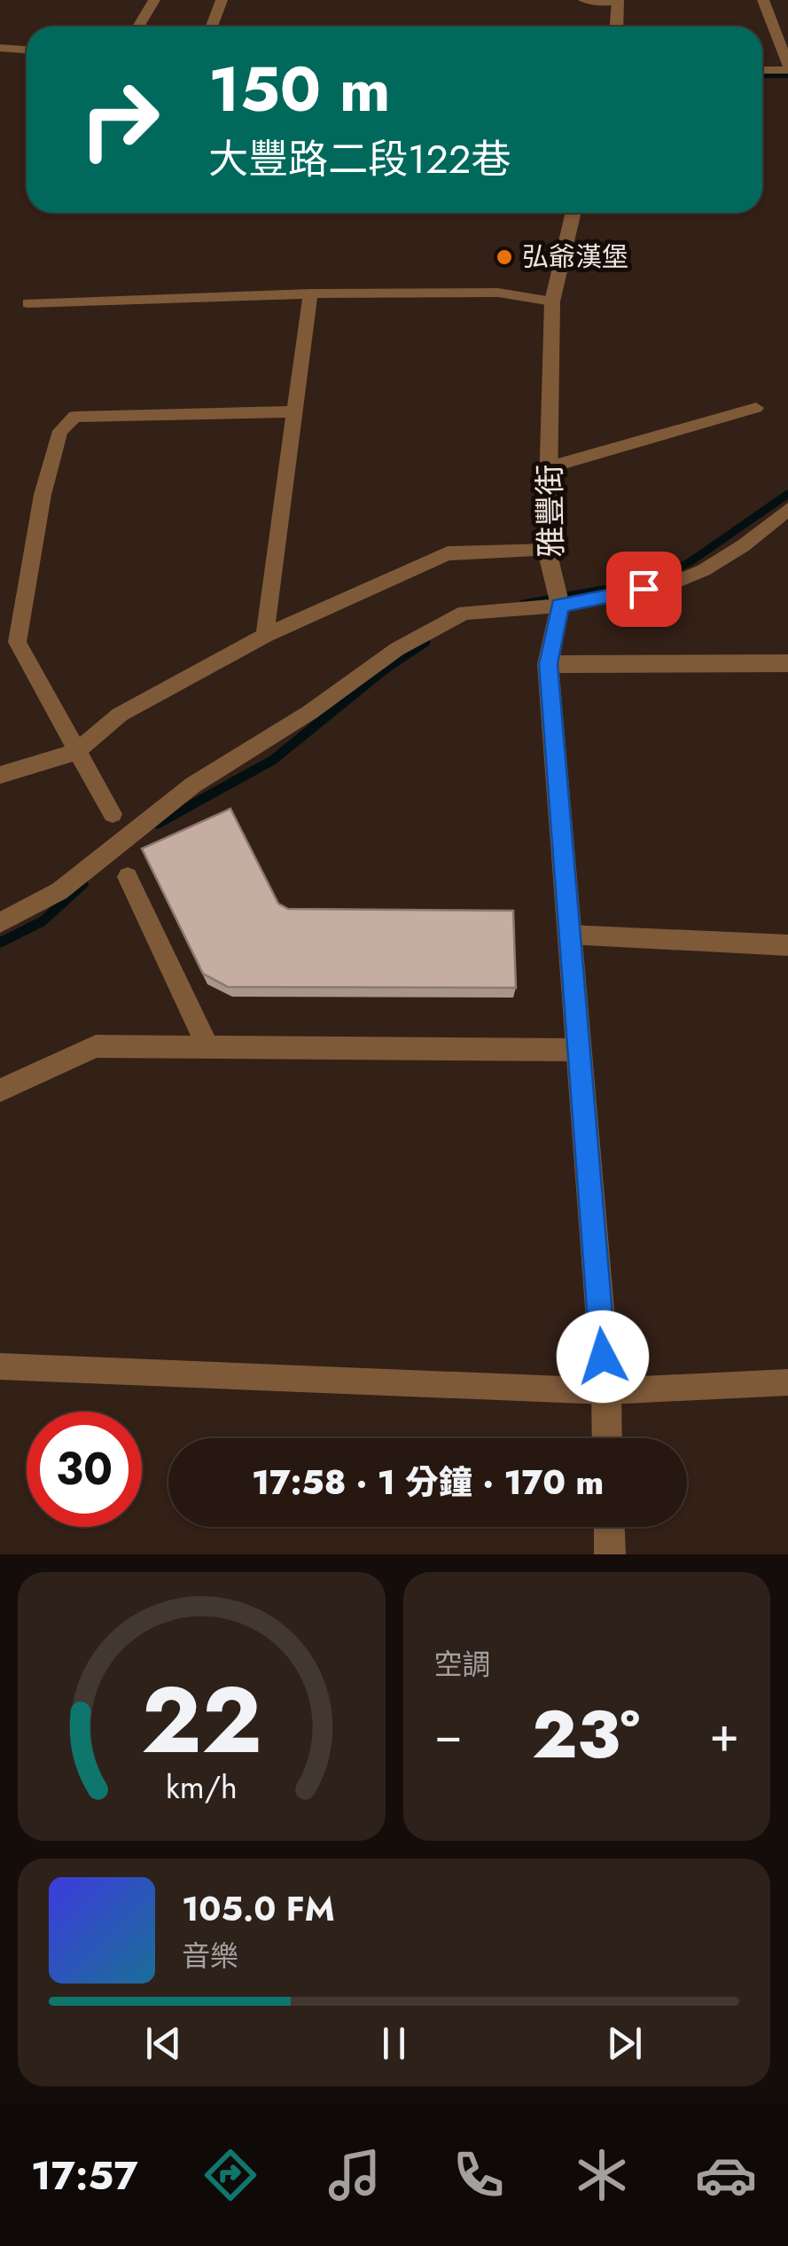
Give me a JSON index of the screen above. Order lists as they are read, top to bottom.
{
  "streets": {
    "street": ["雅豐街"]
  },
  "places": ["弘爺漢堡"],
  "page": {
    "turn": ["150 m", "大豐路二段122巷"],
    "limit": "30",
    "trip": "17:58 · 1 分鐘 · 170 m",
    "tile": "空調",
    "heat": ["−", "23°", "+"],
    "song": ["105.0 FM", "音樂"],
    "tabs": "17:57",
    "gauge": ["22", "km/h"]
  }
}
